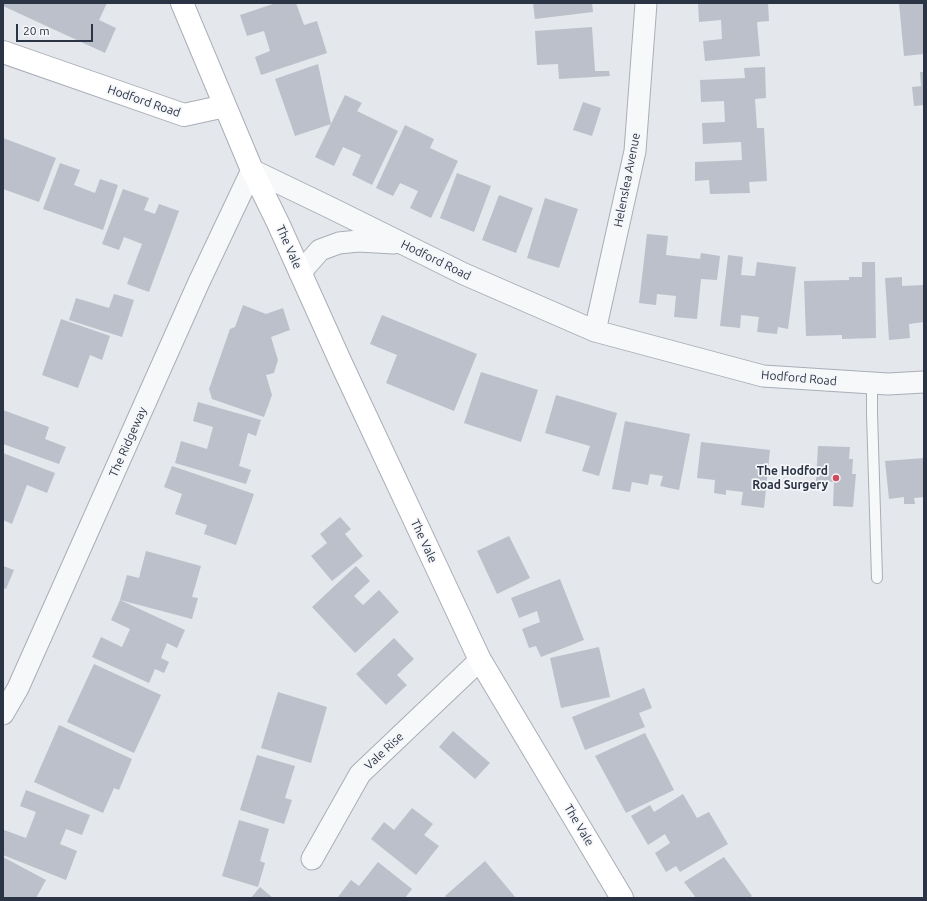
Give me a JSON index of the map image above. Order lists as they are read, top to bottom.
{
  "streets": {
    "street": [
      "Hodford Road",
      "Helenslea Avenue",
      "The Vale",
      "The Ridgeway",
      "Vale Rise"
    ]
  },
  "crossings": [
    ["Hodford Road", "Helenslea Avenue"],
    ["Hodford Road", "The Vale"],
    ["Hodford Road", "The Ridgeway"],
    ["The Vale", "The Ridgeway"],
    ["The Vale", "Vale Rise"]
  ],
  "places": ["The Hodford Road Surgery"],
  "scale_bar": "20 m"
}
